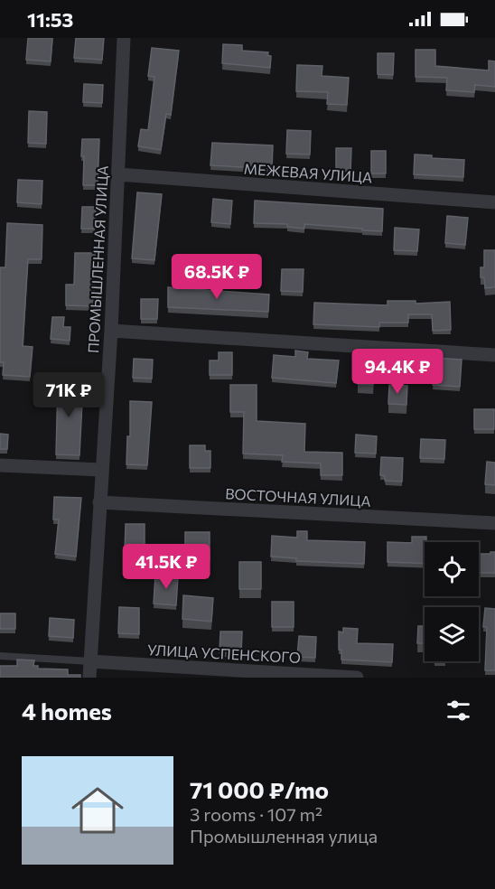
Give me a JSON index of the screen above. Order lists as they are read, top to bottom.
{
  "streets": {
    "street": [
      "МЕЖЕВАЯ УЛИЦА",
      "ПРОМЫШЛЕННАЯ УЛИЦА",
      "ВОСТОЧНАЯ УЛИЦА",
      "УЛИЦА УСПЕНСКОГО"
    ]
  },
  "crossings": [
    ["МЕЖЕВАЯ УЛИЦА", "ПРОМЫШЛЕННАЯ УЛИЦА"],
    ["ПРОМЫШЛЕННАЯ УЛИЦА", "ВОСТОЧНАЯ УЛИЦА"],
    ["ПРОМЫШЛЕННАЯ УЛИЦА", "УЛИЦА УСПЕНСКОГО"]
  ],
  "page": {
    "status": "11:53",
    "price": [
      "68.5K ₽",
      "94.4K ₽",
      "71K ₽",
      "41.5K ₽"
    ],
    "heading": "4 homes",
    "list": [
      {
        "name": "71 000 ₽/mo",
        "note": "3 rooms · 107 m² · Промышленная улица"
      }
    ]
  }
}
